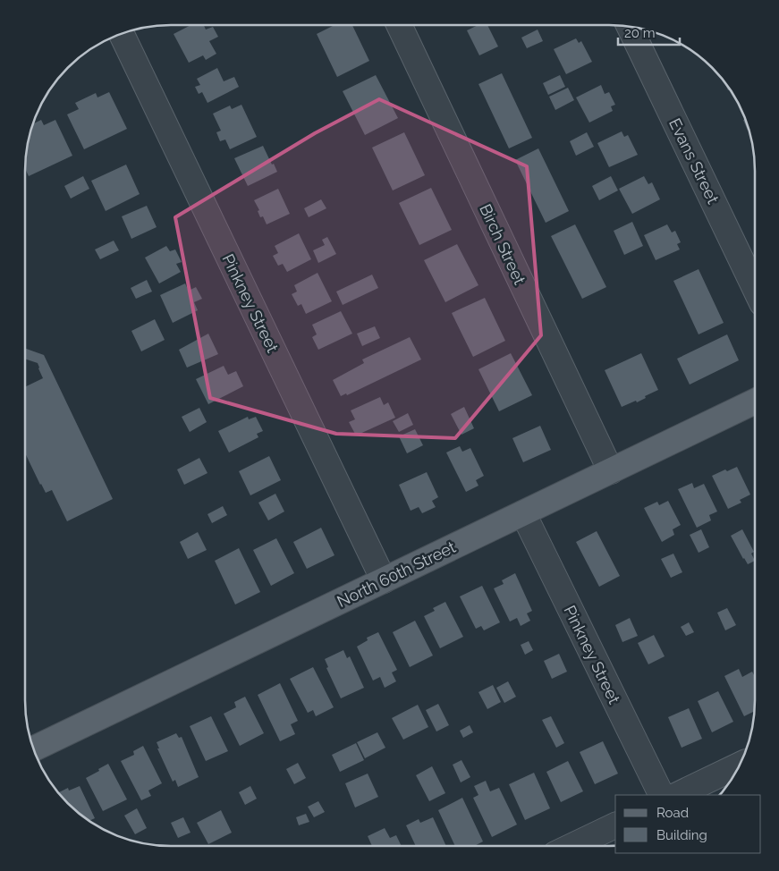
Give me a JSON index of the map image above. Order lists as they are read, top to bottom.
{
  "streets": {
    "main road": ["North 60th Street"],
    "street": ["Evans Street", "Birch Street", "Pinkney Street"]
  },
  "crossings": [
    ["Birch Street", "North 60th Street"],
    ["Pinkney Street", "North 60th Street"]
  ],
  "legend": ["Road", "Building"],
  "scale_bar": "20 m"
}
